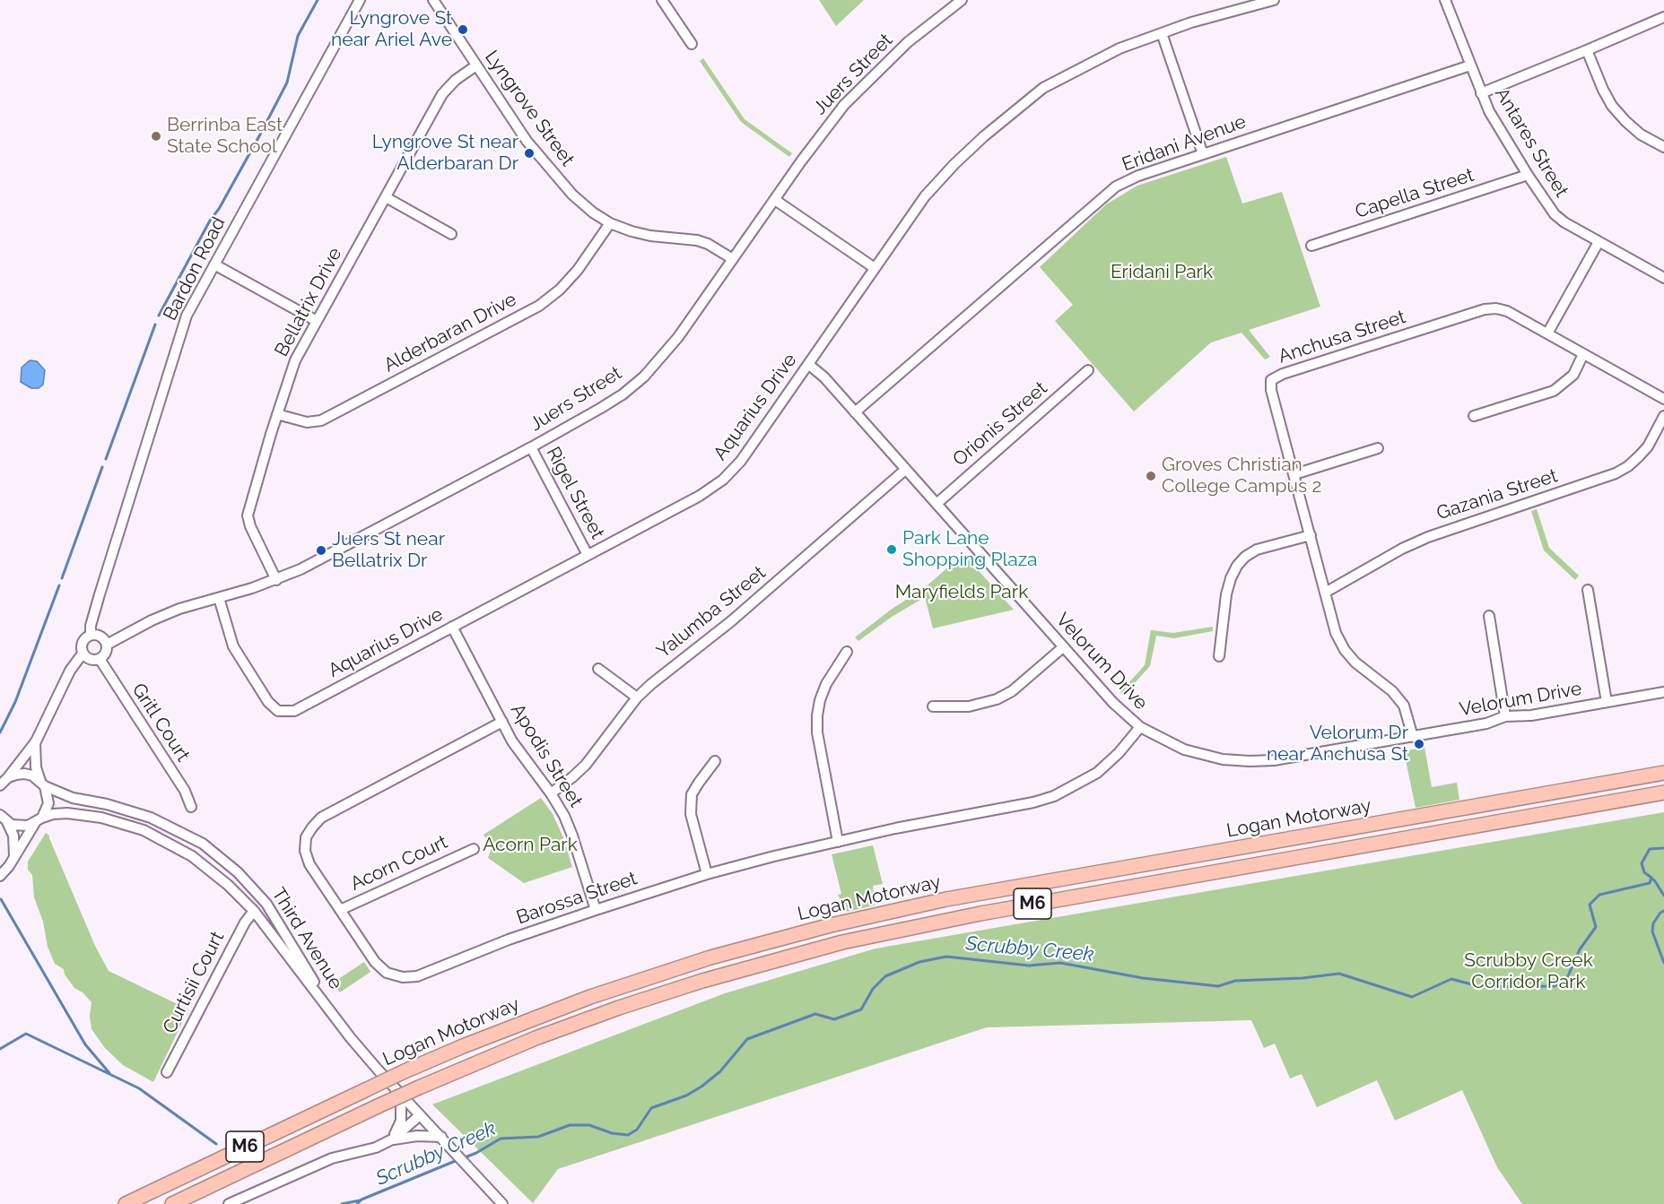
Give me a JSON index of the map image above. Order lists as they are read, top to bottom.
{
  "streets": {
    "highway": ["Logan Motorway", "M6"],
    "street": [
      "Juers Street",
      "Lyngrove Street",
      "Antares Street",
      "Eridani Avenue",
      "Capella Street",
      "Bardon Road",
      "Bellatrix Drive",
      "Alderbaran Drive",
      "Anchusa Street",
      "Aquarius Drive",
      "Orionis Street",
      "Rigel Street",
      "Gazania Street",
      "Yalumba Street",
      "Velorum Drive",
      "Gritl Court",
      "Apodis Street",
      "Acorn Court",
      "Barossa Street",
      "Third Avenue",
      "Curtisii Court"
    ]
  },
  "crossings": [
    ["Juers Street", "Lyngrove Street"],
    ["Juers Street", "Bardon Road"],
    ["Juers Street", "Bellatrix Drive"],
    ["Juers Street", "Aquarius Drive"],
    ["Juers Street", "Rigel Street"],
    ["Juers Street", "Gritl Court"],
    ["Lyngrove Street", "Bellatrix Drive"],
    ["Lyngrove Street", "Alderbaran Drive"],
    ["Antares Street", "Eridani Avenue"],
    ["Antares Street", "Capella Street"],
    ["Eridani Avenue", "Velorum Drive"],
    ["Bardon Road", "Gritl Court"],
    ["Bellatrix Drive", "Alderbaran Drive"],
    ["Anchusa Street", "Gazania Street"],
    ["Anchusa Street", "Velorum Drive"],
    ["Aquarius Drive", "Rigel Street"],
    ["Aquarius Drive", "Velorum Drive"],
    ["Aquarius Drive", "Apodis Street"],
    ["Orionis Street", "Velorum Drive"],
    ["Yalumba Street", "Velorum Drive"],
    ["Yalumba Street", "Apodis Street"],
    ["Velorum Drive", "Barossa Street"],
    ["Apodis Street", "Barossa Street"],
    ["Acorn Court", "Barossa Street"],
    ["Third Avenue", "Curtisii Court"]
  ],
  "water": ["Scrubby Creek"],
  "parks": [
    "Eridani Park",
    "Maryfields Park",
    "Acorn Park",
    "Scrubby Creek Corridor Park"
  ],
  "places": [
    "Lyngrove St near Ariel Ave",
    "Berrinba East State School",
    "Lyngrove St near Alderbaran Dr",
    "Groves Christian College Campus 2",
    "Park Lane Shopping Plaza",
    "Juers St near Bellatrix Dr",
    "Velorum Dr near Anchusa St"
  ]
}
